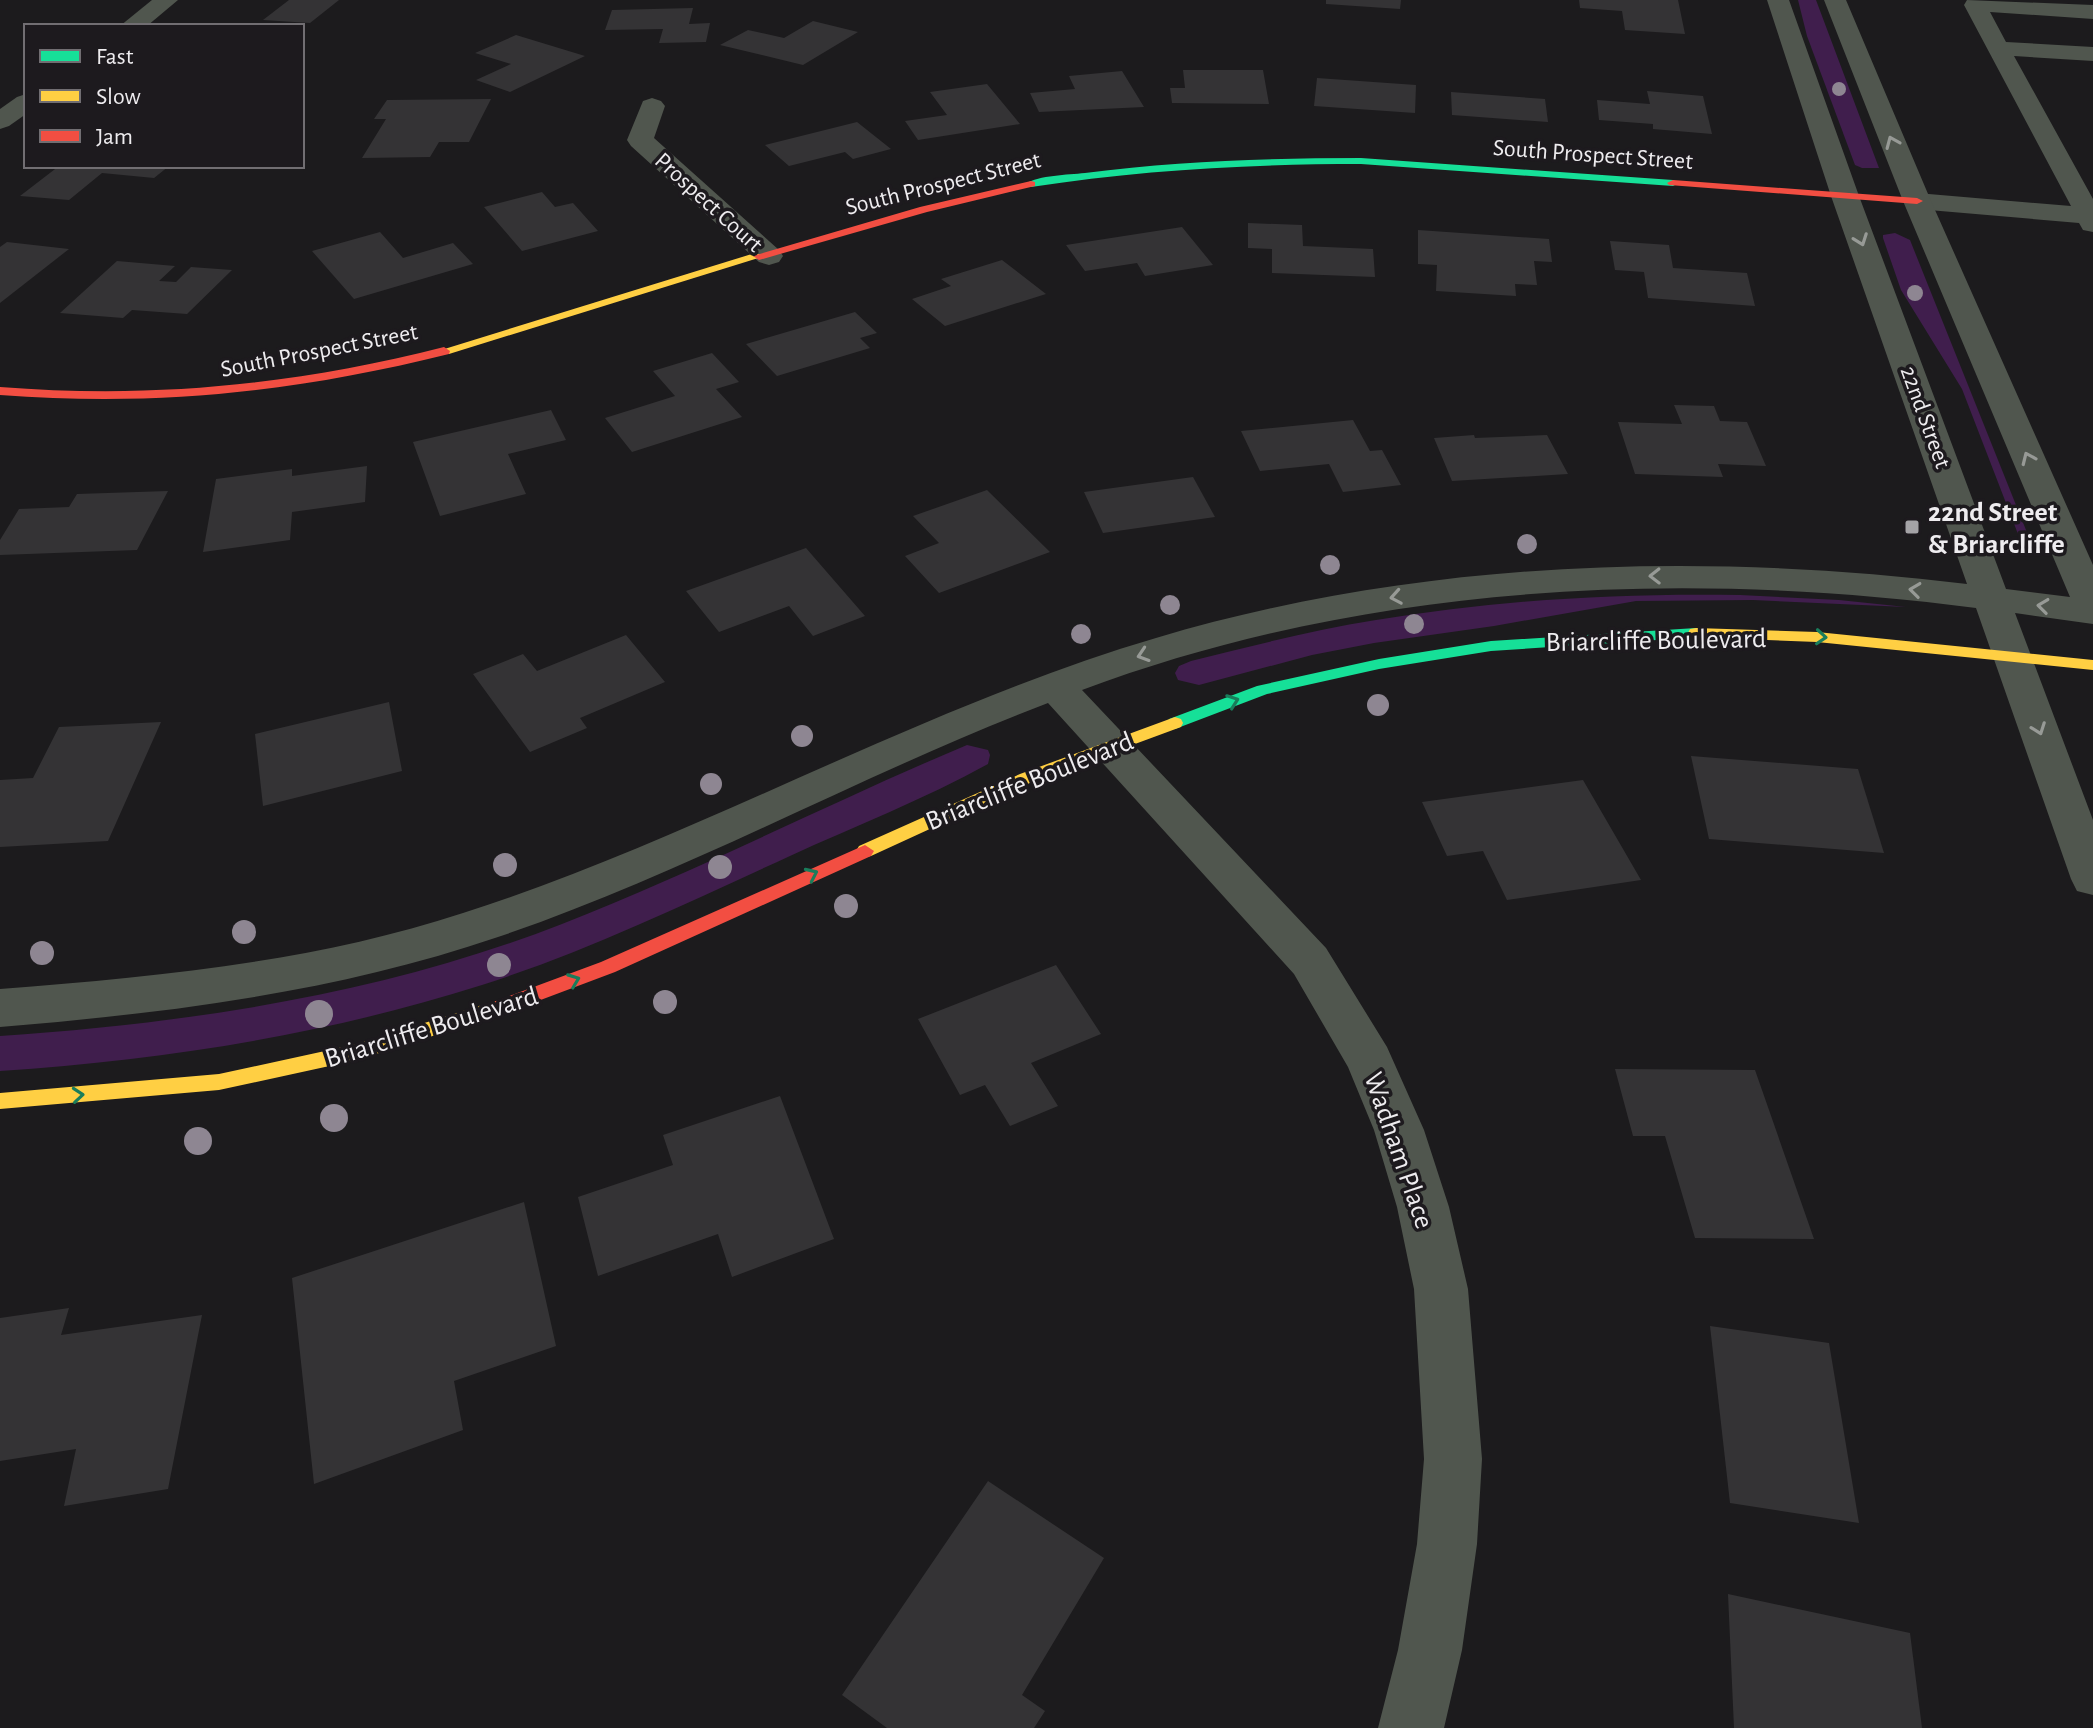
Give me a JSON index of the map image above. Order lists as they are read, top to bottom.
{
  "streets": {
    "street": [
      "South Prospect Street",
      "Prospect Court",
      "22nd Street",
      "Briarcliffe Boulevard",
      "Wadham Place"
    ]
  },
  "crossings": [
    ["South Prospect Street", "Prospect Court"],
    ["South Prospect Street", "22nd Street"],
    ["22nd Street", "Briarcliffe Boulevard"],
    ["Briarcliffe Boulevard", "Wadham Place"]
  ],
  "places": {
    "transit": ["22nd Street & Briarcliffe"]
  },
  "legend": ["Fast", "Slow", "Jam"]
}
